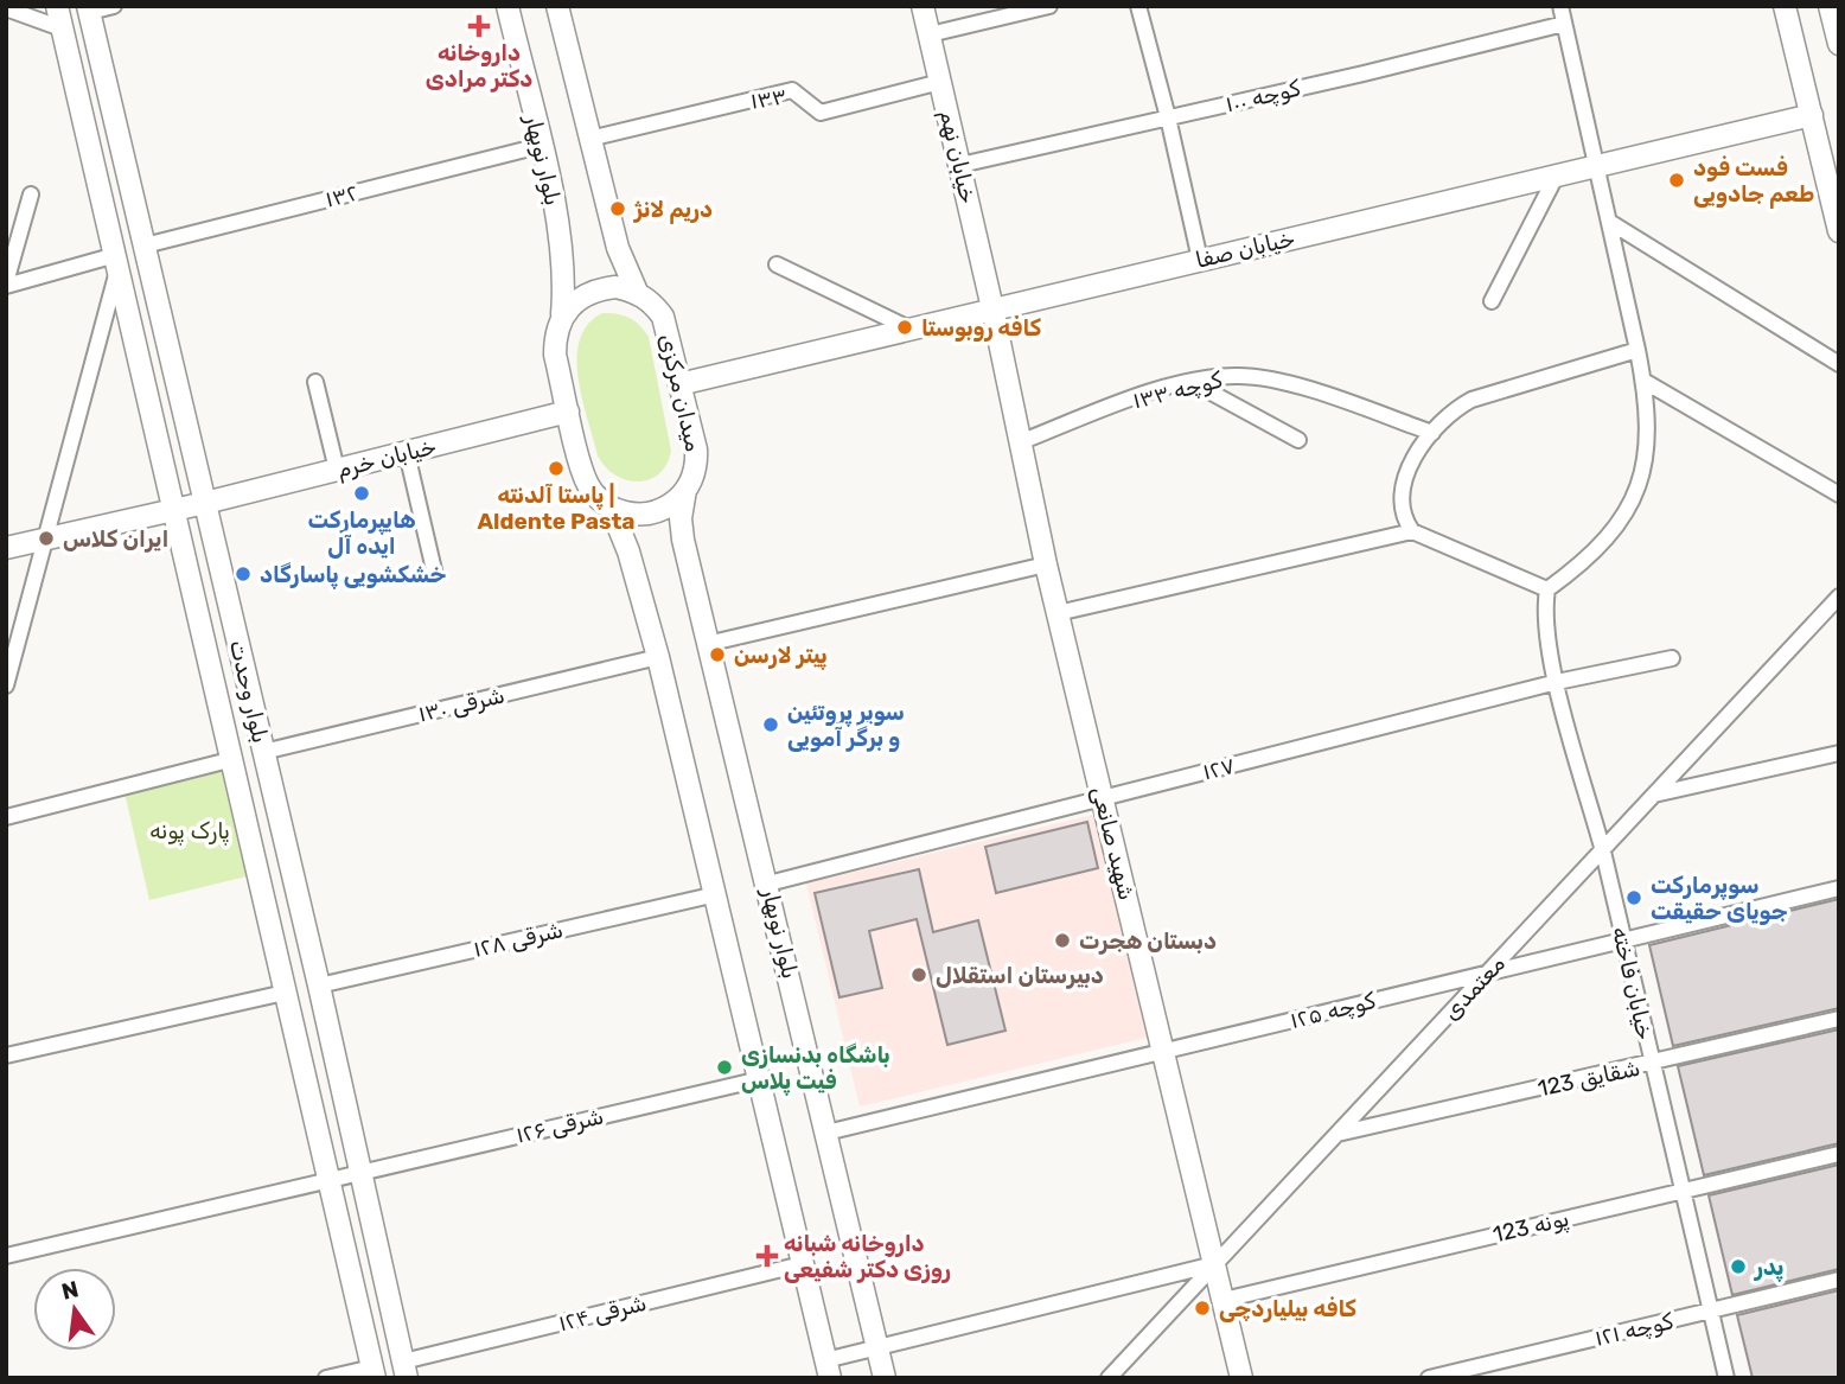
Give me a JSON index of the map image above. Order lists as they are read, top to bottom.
{
  "streets": {
    "street": [
      "کوچه ۱۰۰",
      "۱۳۳",
      "خیابان نهم",
      "بلوار نوبهار",
      "۱۳۲",
      "خیابان صفا",
      "کوچه ۱۳۳",
      "میدان مرکزی",
      "خیابان خرم",
      "بلوار وحدت",
      "۱۳۰ شرقی",
      "۱۲۷",
      "شهید صانعی",
      "۱۲۸ شرقی",
      "خیابان فاخته",
      "معتمدی",
      "کوچه ۱۲۵",
      "123 شقایق",
      "۱۲۶ شرقی",
      "123 پونه",
      "۱۲۴ شرقی",
      "کوچه ۱۲۱"
    ]
  },
  "crossings": [
    ["کوچه ۱۰۰", "خیابان نهم"],
    ["۱۳۳", "خیابان نهم"],
    ["خیابان نهم", "خیابان صفا"],
    ["خیابان نهم", "شهید صانعی"],
    ["بلوار نوبهار", "۱۳۲"],
    ["بلوار نوبهار", "میدان مرکزی"],
    ["بلوار نوبهار", "۱۲۷"],
    ["بلوار نوبهار", "کوچه ۱۲۵"],
    ["۱۳۲", "بلوار وحدت"],
    ["خیابان صفا", "میدان مرکزی"],
    ["خیابان صفا", "شهید صانعی"],
    ["کوچه ۱۳۳", "شهید صانعی"],
    ["خیابان خرم", "بلوار وحدت"],
    ["بلوار وحدت", "۱۳۰ شرقی"],
    ["بلوار وحدت", "۱۲۸ شرقی"],
    ["بلوار وحدت", "۱۲۶ شرقی"],
    ["بلوار وحدت", "۱۲۴ شرقی"],
    ["۱۲۷", "شهید صانعی"],
    ["۱۲۷", "خیابان فاخته"],
    ["شهید صانعی", "معتمدی"],
    ["شهید صانعی", "کوچه ۱۲۵"],
    ["شهید صانعی", "123 پونه"],
    ["خیابان فاخته", "معتمدی"],
    ["خیابان فاخته", "کوچه ۱۲۵"],
    ["خیابان فاخته", "123 شقایق"],
    ["خیابان فاخته", "123 پونه"],
    ["خیابان فاخته", "کوچه ۱۲۱"],
    ["معتمدی", "کوچه ۱۲۵"],
    ["معتمدی", "123 شقایق"]
  ],
  "parks": ["پارک پونه"],
  "places": {
    "health": ["داروخانه دکتر مرادی", "داروخانه شبانه روزی دکتر شفیعی"],
    "other": [
      "فست فود طعم جادویی",
      "دریم لانژ",
      "کافه روبوستا",
      "پاستا آلدنته | Aldente Pasta",
      "هایپرمارکت ایده آل",
      "ایران کلاس",
      "خشکشویی پاسارگاد",
      "پیتر لارسن",
      "سوپر پروتئین و برگر آمویی",
      "سوپرمارکت جویای حقیقت",
      "دبستان هجرت",
      "دبیرستان استقلال",
      "باشگاه بدنسازی فیت پلاس",
      "پدر",
      "کافه بیلیاردچی"
    ]
  },
  "north": "top"
}
